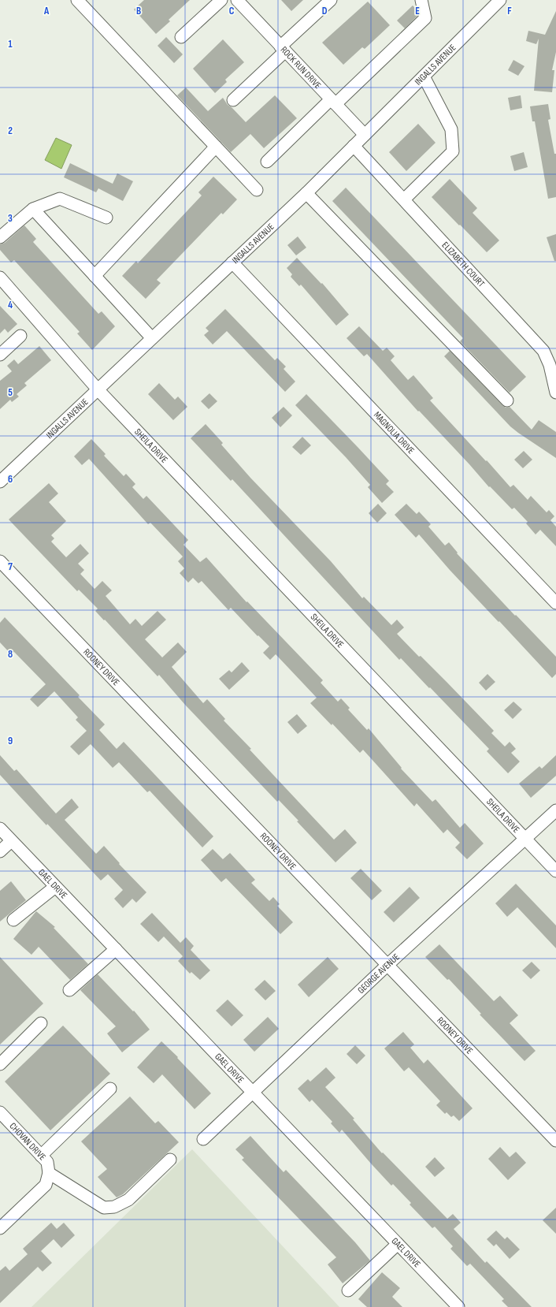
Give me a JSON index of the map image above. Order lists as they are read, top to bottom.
{
  "streets": {
    "street": [
      "INGALLS AVENUE",
      "ROCK RUN DRIVE",
      "ELIZABETH COURT",
      "MAGNOLIA DRIVE",
      "SHEILA DRIVE",
      "ROONEY DRIVE",
      "GAEL DRIVE",
      "GEORGE AVENUE",
      "CHOVAN DRIVE"
    ]
  },
  "crossings": [
    ["INGALLS AVENUE", "ROCK RUN DRIVE"],
    ["INGALLS AVENUE", "ELIZABETH COURT"],
    ["INGALLS AVENUE", "MAGNOLIA DRIVE"],
    ["INGALLS AVENUE", "SHEILA DRIVE"],
    ["SHEILA DRIVE", "GEORGE AVENUE"],
    ["ROONEY DRIVE", "GEORGE AVENUE"],
    ["GAEL DRIVE", "GEORGE AVENUE"]
  ],
  "grid": {
    "columns": [
      "A",
      "B",
      "C",
      "D",
      "E",
      "F"
    ],
    "rows": [
      "1",
      "2",
      "3",
      "4",
      "5",
      "6",
      "7",
      "8",
      "9"
    ]
  }
}
